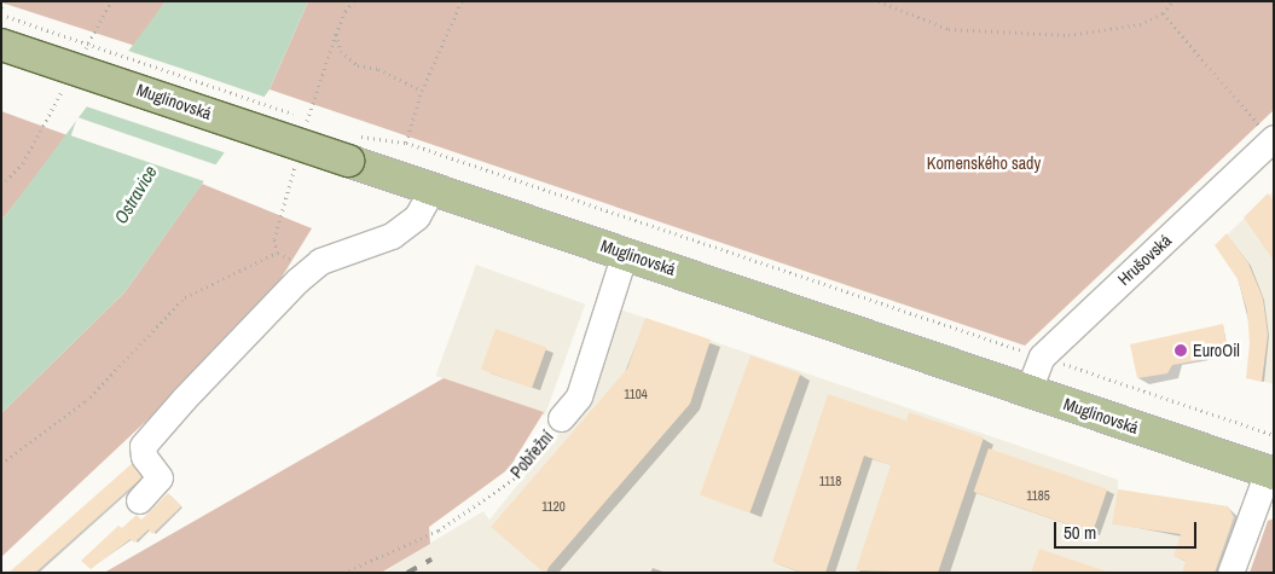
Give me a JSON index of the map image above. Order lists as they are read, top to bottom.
{
  "streets": {
    "main road": ["Muglinovská"],
    "street": ["Hrušovská", "Pobřežní"]
  },
  "crossings": [
    ["Muglinovská", "Hrušovská"],
    ["Muglinovská", "Pobřežní"]
  ],
  "water": ["Ostravice"],
  "parks": ["Komenského sady"],
  "places": ["EuroOil"],
  "house_numbers": [
    "1104",
    "1118",
    "1185",
    "1120"
  ],
  "scale_bar": "50 m"
}
